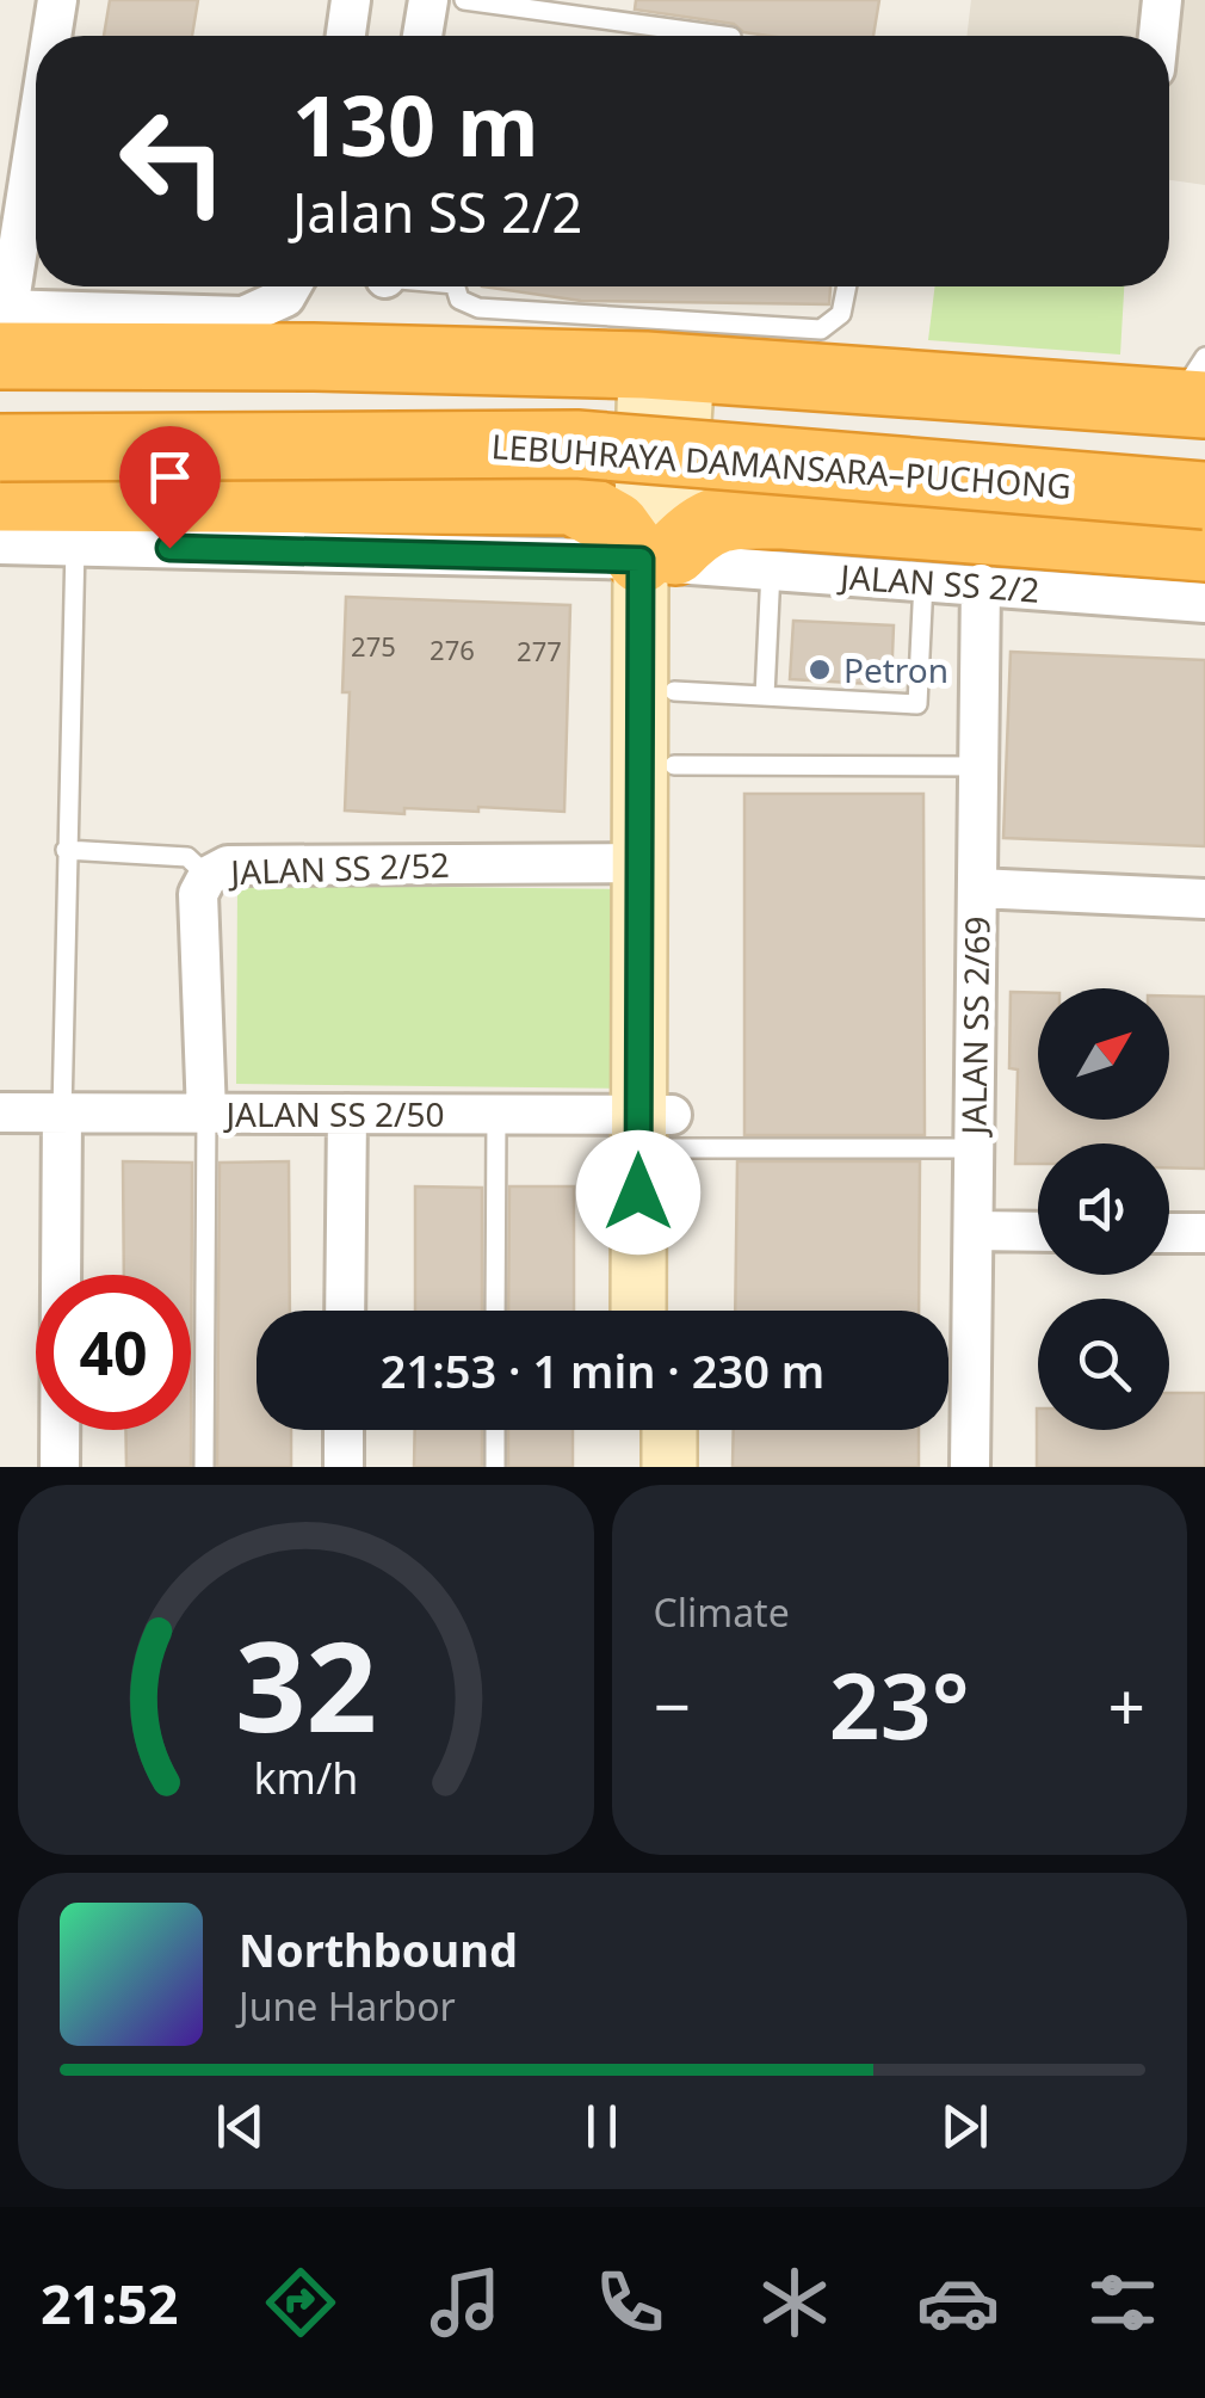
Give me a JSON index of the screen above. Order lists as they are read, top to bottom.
{
  "streets": {
    "highway": ["LEBUHRAYA DAMANSARA–PUCHONG"],
    "street": [
      "JALAN SS 2/2",
      "JALAN SS 2/52",
      "JALAN SS 2/69",
      "JALAN SS 2/50"
    ]
  },
  "crossings": [
    ["JALAN SS 2/2", "JALAN SS 2/69"],
    ["JALAN SS 2/52", "JALAN SS 2/50"]
  ],
  "places": ["Petron"],
  "house_numbers": ["275", "276", "277"],
  "north": "top right",
  "page": {
    "turn": ["130 m", "Jalan SS 2/2"],
    "limit": "40",
    "trip": "21:53 · 1 min · 230 m",
    "tile": "Climate",
    "heat": ["−", "23°", "+"],
    "song": ["Northbound", "June Harbor"],
    "tabs": "21:52",
    "gauge": ["32", "km/h"]
  }
}
